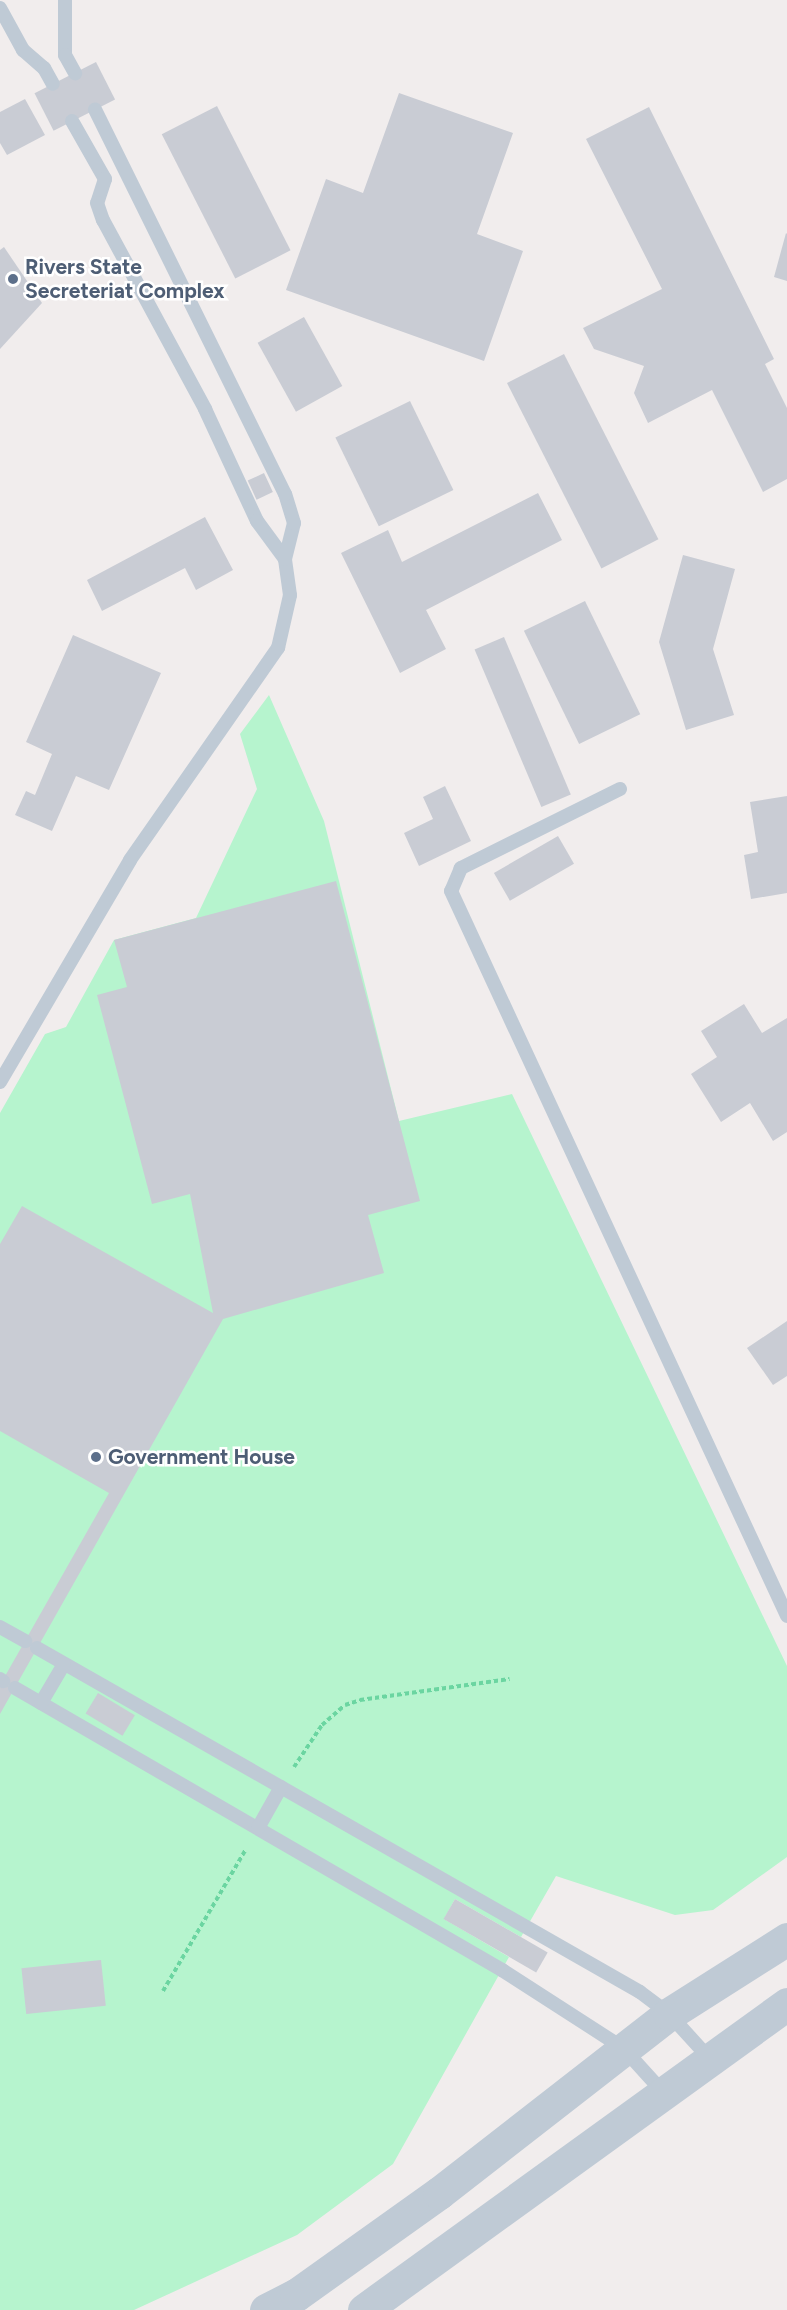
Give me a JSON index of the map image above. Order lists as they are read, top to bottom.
{
  "places": ["Rivers State Secreteriat Complex", "Government House"]
}
